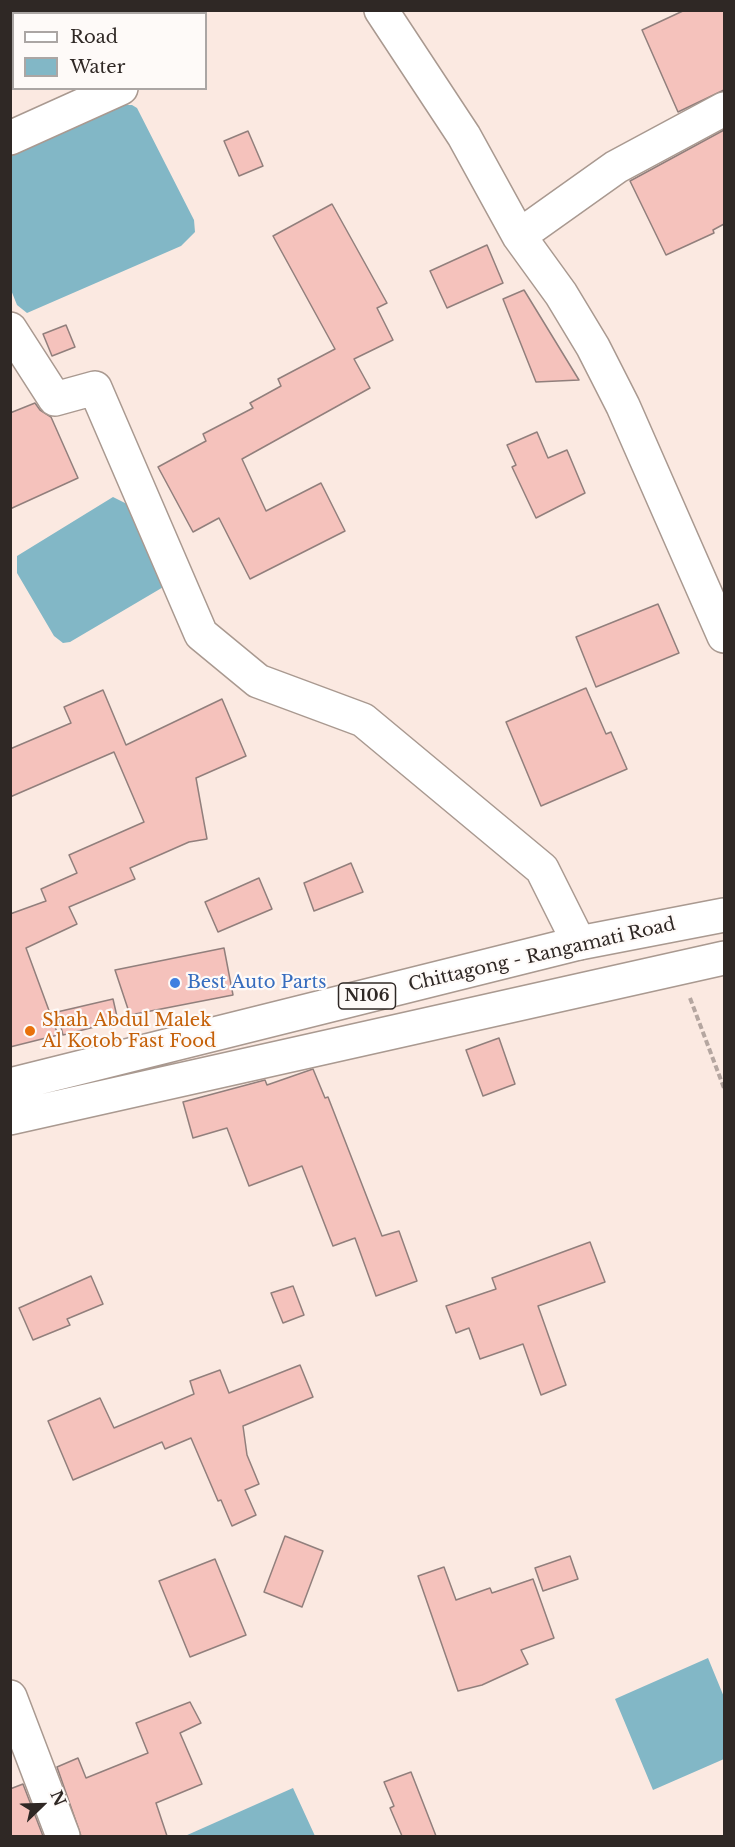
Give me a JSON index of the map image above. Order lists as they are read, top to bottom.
{
  "streets": {
    "main road": ["Chittagong - Rangamati Road", "N106"]
  },
  "places": ["Best Auto Parts", "Shah Abdul Malek Al Kotob Fast Food"],
  "legend": ["Road", "Water"],
  "north": "top right"
}
